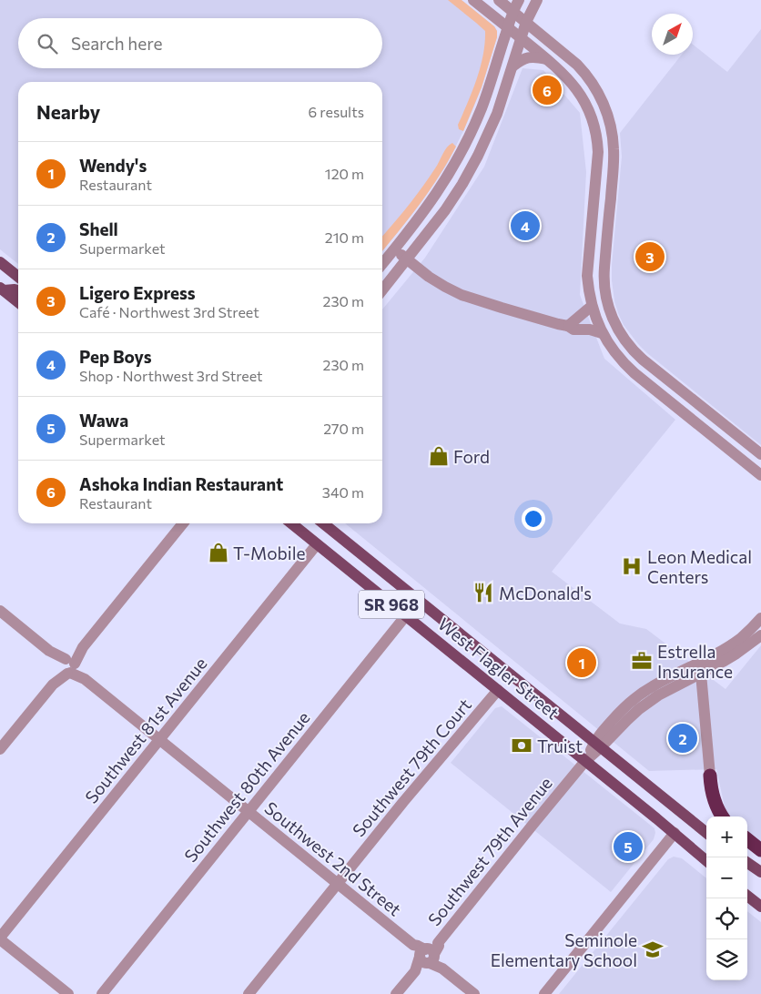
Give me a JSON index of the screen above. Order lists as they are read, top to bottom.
{
  "streets": {
    "main road": ["SR 968", "West Flagler Street"],
    "street": [
      "Southwest 81st Avenue",
      "Southwest 79th Court",
      "Southwest 80th Avenue",
      "Southwest 79th Avenue",
      "Southwest 2nd Street"
    ]
  },
  "crossings": [
    ["West Flagler Street", "Southwest 81st Avenue"],
    ["West Flagler Street", "Southwest 79th Court"],
    ["West Flagler Street", "Southwest 80th Avenue"],
    ["West Flagler Street", "Southwest 79th Avenue"],
    ["Southwest 81st Avenue", "Southwest 2nd Street"],
    ["Southwest 79th Court", "Southwest 2nd Street"],
    ["Southwest 80th Avenue", "Southwest 2nd Street"],
    ["Southwest 79th Avenue", "Southwest 2nd Street"]
  ],
  "places": {
    "shop": ["Ford", "T-Mobile"],
    "hospital": ["Leon Medical Centers"],
    "restaurant": ["McDonald's"],
    "office": ["Estrella Insurance"],
    "bank": ["Truist"],
    "school or university": ["Seminole Elementary School"]
  },
  "north": "top right",
  "page": {
    "search": "Search here",
    "pins": [
      "6",
      "4",
      "3",
      "1",
      "2",
      "5"
    ],
    "heading": ["Nearby", "6 results"],
    "list": [
      {
        "mark": "1",
        "name": "Wendy's",
        "note": "Restaurant",
        "value": "120 m"
      },
      {
        "mark": "2",
        "name": "Shell",
        "note": "Supermarket",
        "value": "210 m"
      },
      {
        "mark": "3",
        "name": "Ligero Express",
        "note": "Café · Northwest 3rd Street",
        "value": "230 m"
      },
      {
        "mark": "4",
        "name": "Pep Boys",
        "note": "Shop · Northwest 3rd Street",
        "value": "230 m"
      },
      {
        "mark": "5",
        "name": "Wawa",
        "note": "Supermarket",
        "value": "270 m"
      },
      {
        "mark": "6",
        "name": "Ashoka Indian Restaurant",
        "note": "Restaurant",
        "value": "340 m"
      }
    ],
    "map_buttons": ["+", "−"]
  }
}
